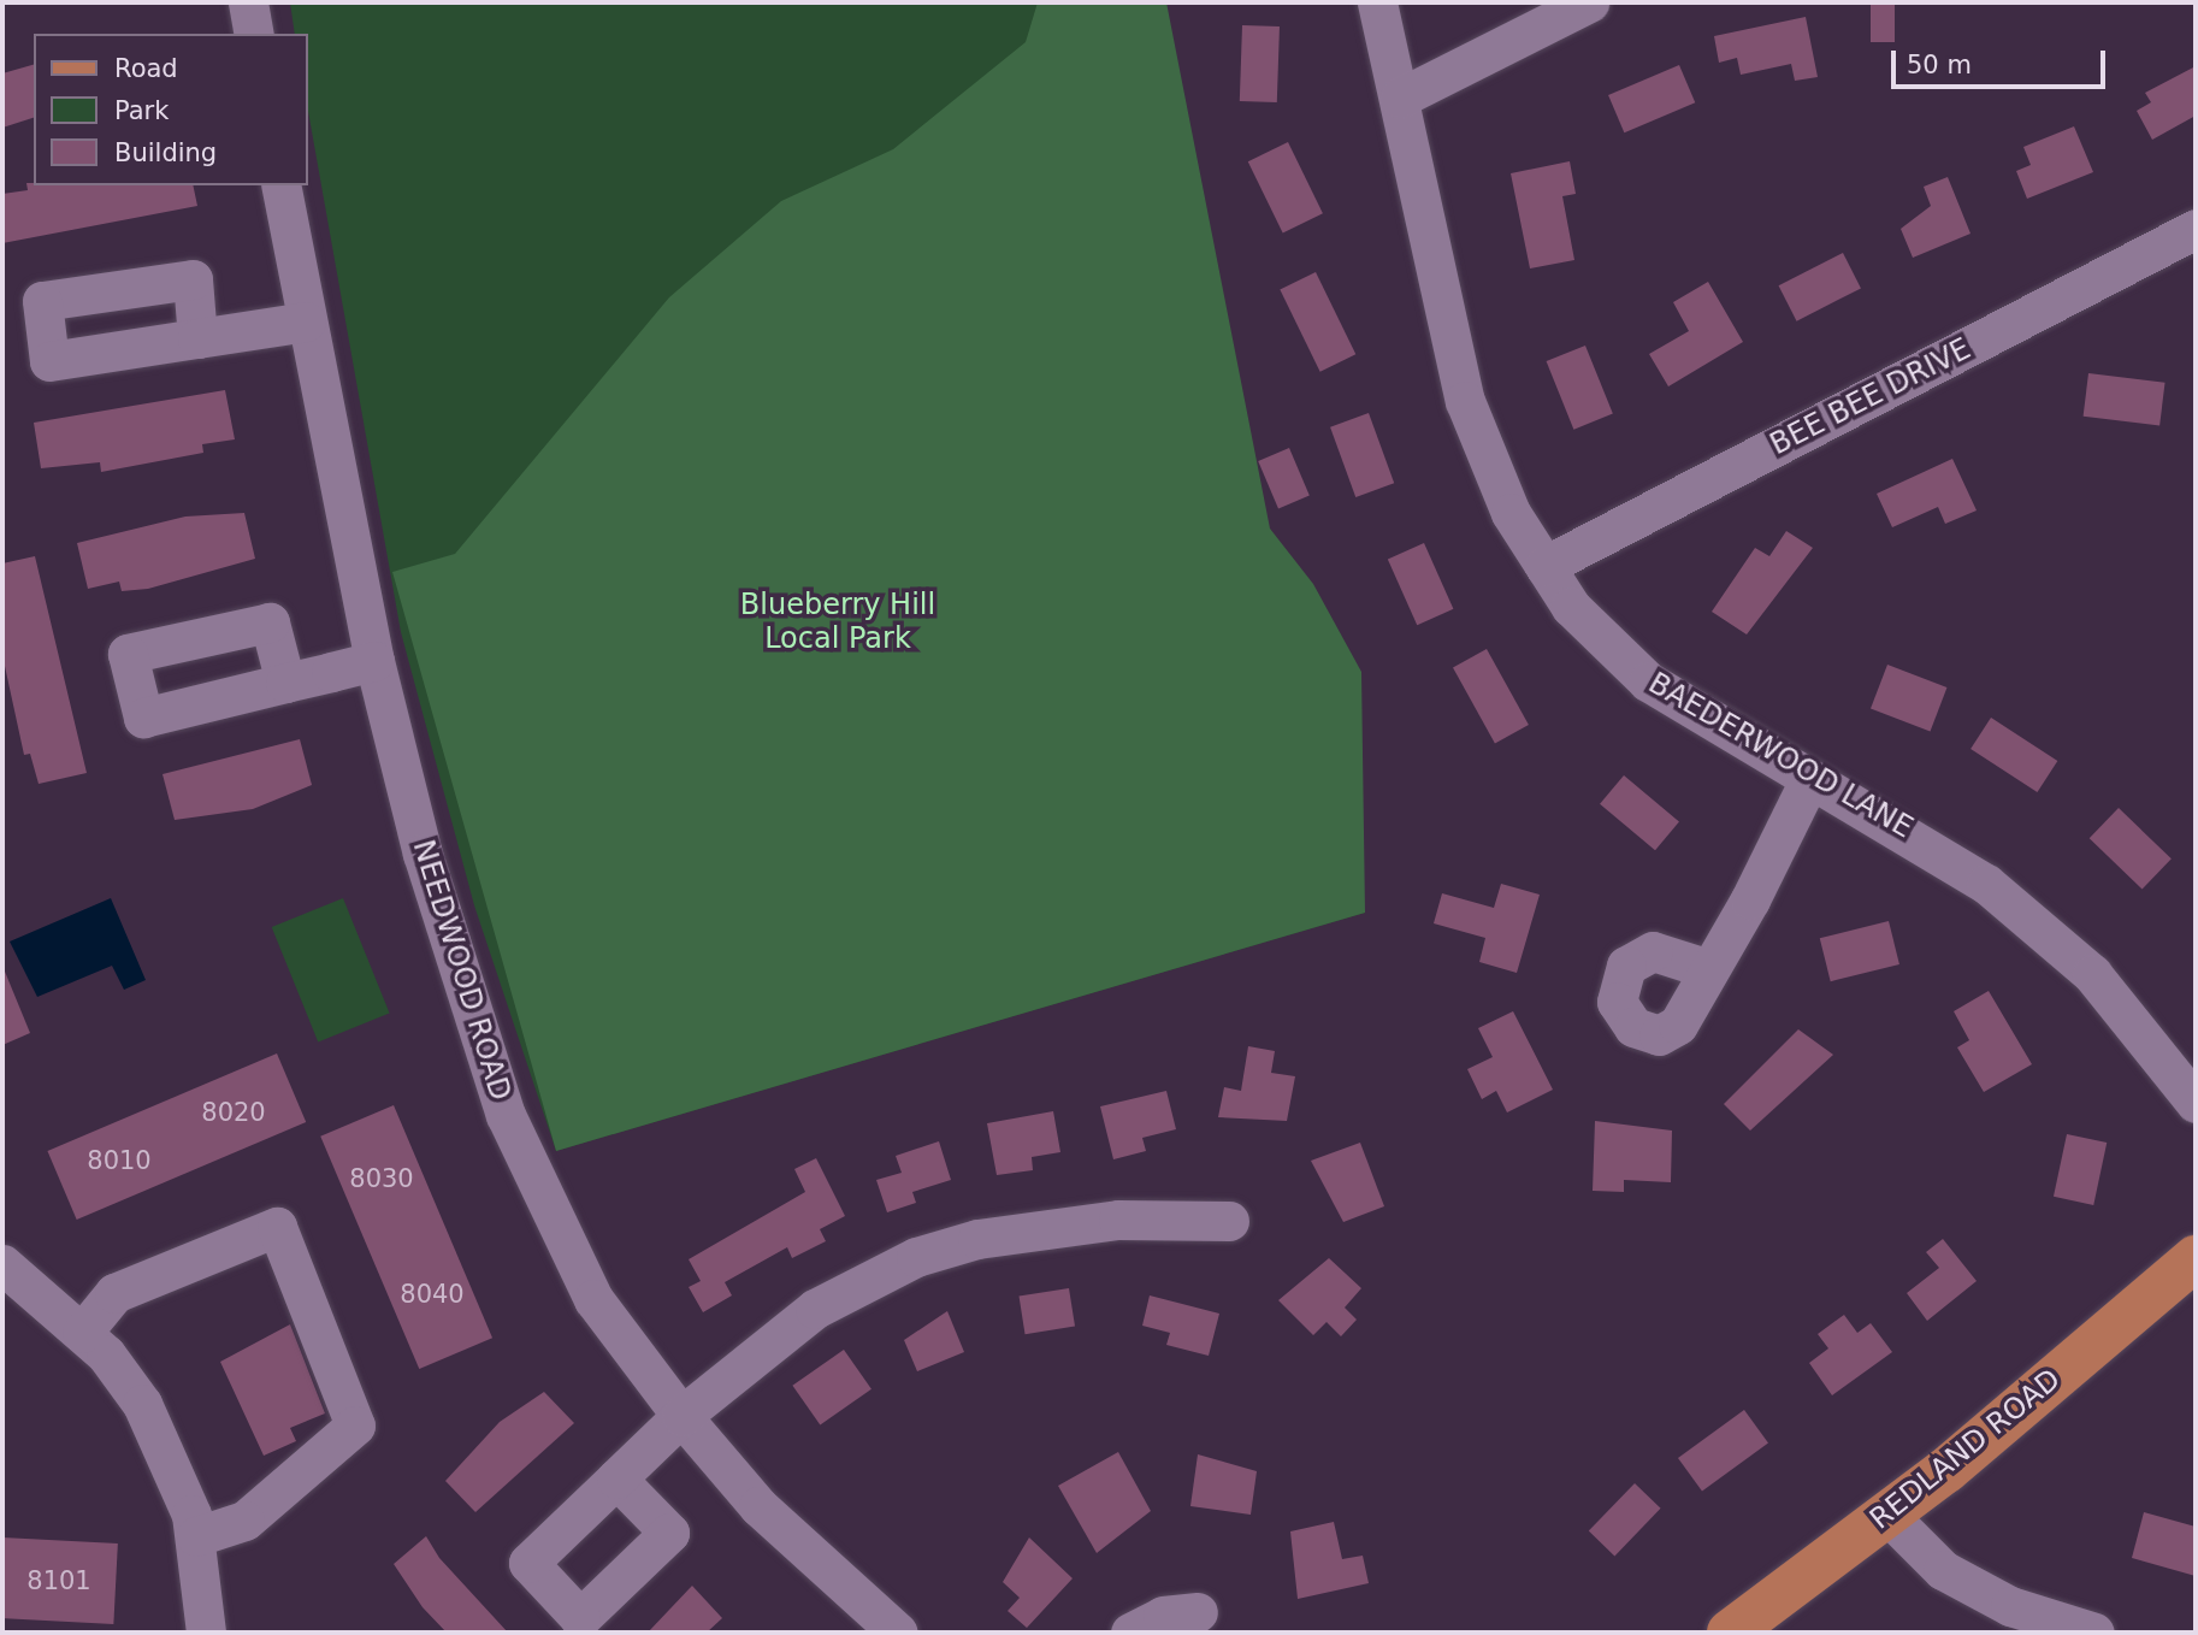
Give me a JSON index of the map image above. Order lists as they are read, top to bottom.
{
  "streets": {
    "main road": ["REDLAND ROAD"],
    "street": ["BEE BEE DRIVE", "BAEDERWOOD LANE", "NEEDWOOD ROAD"]
  },
  "crossings": [
    ["BEE BEE DRIVE", "BAEDERWOOD LANE"]
  ],
  "parks": ["Blueberry Hill Local Park"],
  "house_numbers": [
    "8020",
    "8010",
    "8030",
    "8040",
    "8101"
  ],
  "legend": ["Road", "Park", "Building"],
  "scale_bar": "50 m"
}
